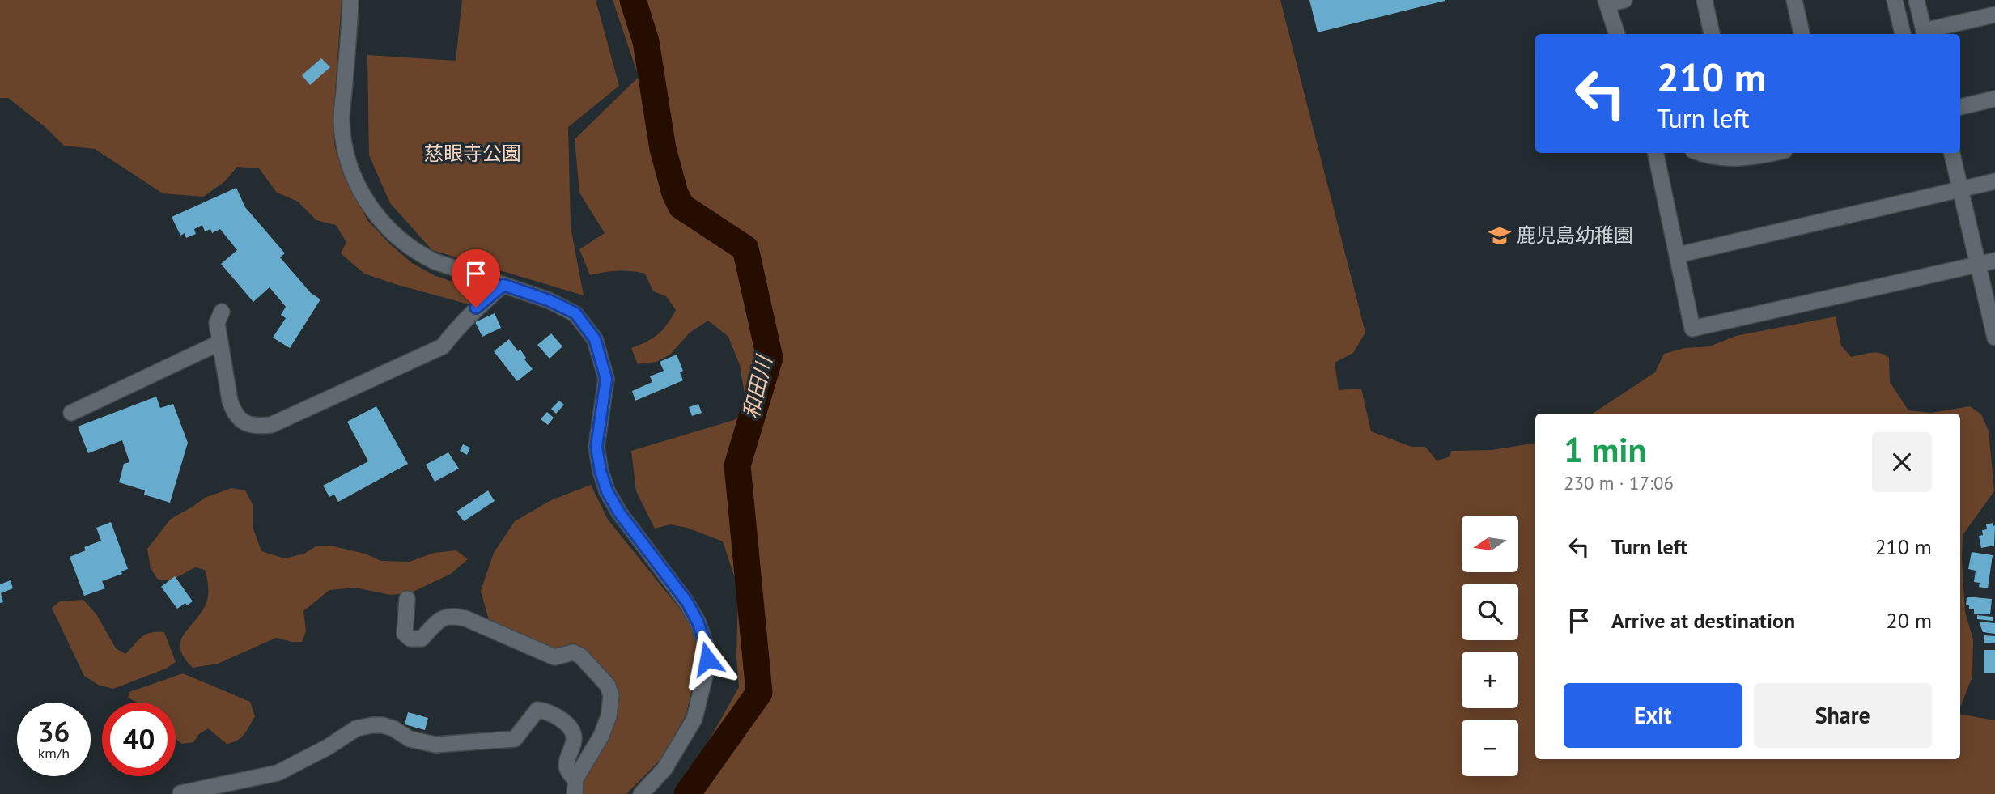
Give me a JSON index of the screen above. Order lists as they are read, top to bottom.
{
  "water": ["和田川"],
  "parks": ["慈眼寺公園"],
  "places": {
    "school or university": ["鹿児島幼稚園"]
  },
  "north": "left",
  "page": {
    "turn": ["210 m", "Turn left"],
    "heading": ["1 min", "230 m · 17:06"],
    "list": [
      {
        "name": "Turn left",
        "value": "210 m"
      },
      {
        "name": "Arrive at destination",
        "value": "20 m"
      }
    ],
    "map_buttons": ["+", "−"],
    "buttons": ["Exit", "Share"],
    "speed": "36 km/h",
    "limit": "40"
  }
}
